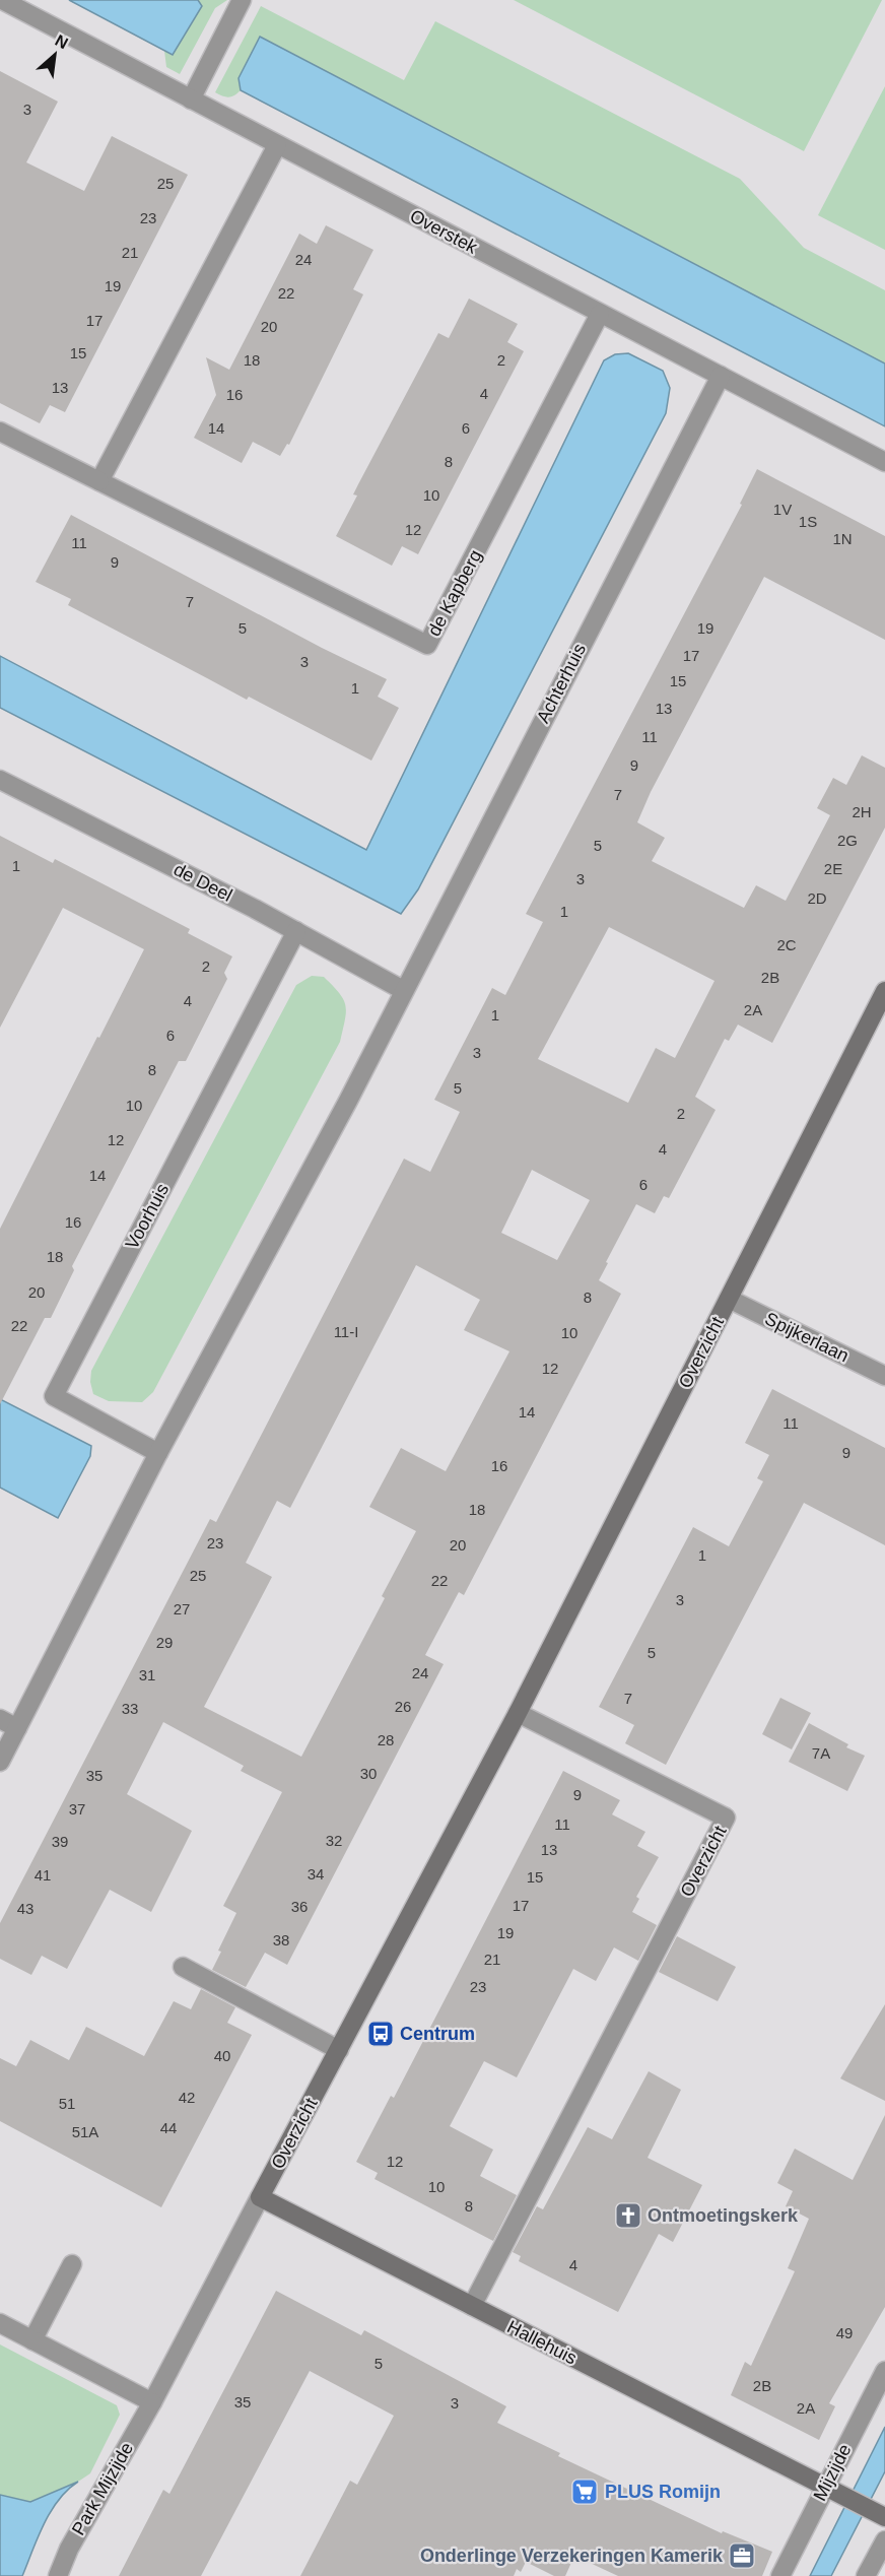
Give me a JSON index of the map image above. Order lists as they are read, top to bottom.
{
  "streets": {
    "street": [
      "Overstek",
      "de Kapberg",
      "Achterhuis",
      "de Deel",
      "Voorhuis",
      "Spijkerlaan",
      "Overzicht",
      "Hallehuis",
      "Mijzijde",
      "Park Mijzijde"
    ]
  },
  "crossings": [
    ["Overstek", "de Kapberg"],
    ["Overstek", "Achterhuis"],
    ["Achterhuis", "de Deel"],
    ["de Deel", "Voorhuis"],
    ["Spijkerlaan", "Overzicht"],
    ["Overzicht", "Hallehuis"],
    ["Overzicht", "Park Mijzijde"],
    ["Hallehuis", "Mijzijde"]
  ],
  "places": {
    "bus stop": ["Centrum"],
    "church": ["Ontmoetingskerk"],
    "supermarket": ["PLUS Romijn"],
    "office": ["Onderlinge Verzekeringen Kamerik"]
  },
  "house_numbers": [
    "3",
    "25",
    "23",
    "21",
    "24",
    "19",
    "22",
    "17",
    "20",
    "15",
    "18",
    "2",
    "13",
    "4",
    "16",
    "14",
    "6",
    "8",
    "10",
    "1V",
    "1S",
    "12",
    "1N",
    "11",
    "9",
    "7",
    "5",
    "19",
    "17",
    "3",
    "15",
    "1",
    "13",
    "11",
    "9",
    "7",
    "2H",
    "2G",
    "5",
    "1",
    "2E",
    "3",
    "2D",
    "1",
    "2C",
    "2",
    "2B",
    "4",
    "2A",
    "1",
    "6",
    "3",
    "8",
    "5",
    "10",
    "2",
    "12",
    "4",
    "14",
    "6",
    "16",
    "18",
    "20",
    "8",
    "22",
    "11-I",
    "10",
    "12",
    "14",
    "11",
    "9",
    "16",
    "18",
    "23",
    "20",
    "1",
    "25",
    "22",
    "3",
    "27",
    "29",
    "5",
    "24",
    "31",
    "7",
    "26",
    "33",
    "28",
    "7A",
    "30",
    "35",
    "9",
    "37",
    "11",
    "32",
    "39",
    "13",
    "34",
    "41",
    "15",
    "17",
    "36",
    "43",
    "19",
    "38",
    "21",
    "23",
    "40",
    "42",
    "51",
    "44",
    "51A",
    "12",
    "10",
    "8",
    "4",
    "49",
    "5",
    "2B",
    "35",
    "3",
    "2A"
  ],
  "north": "top right"
}
